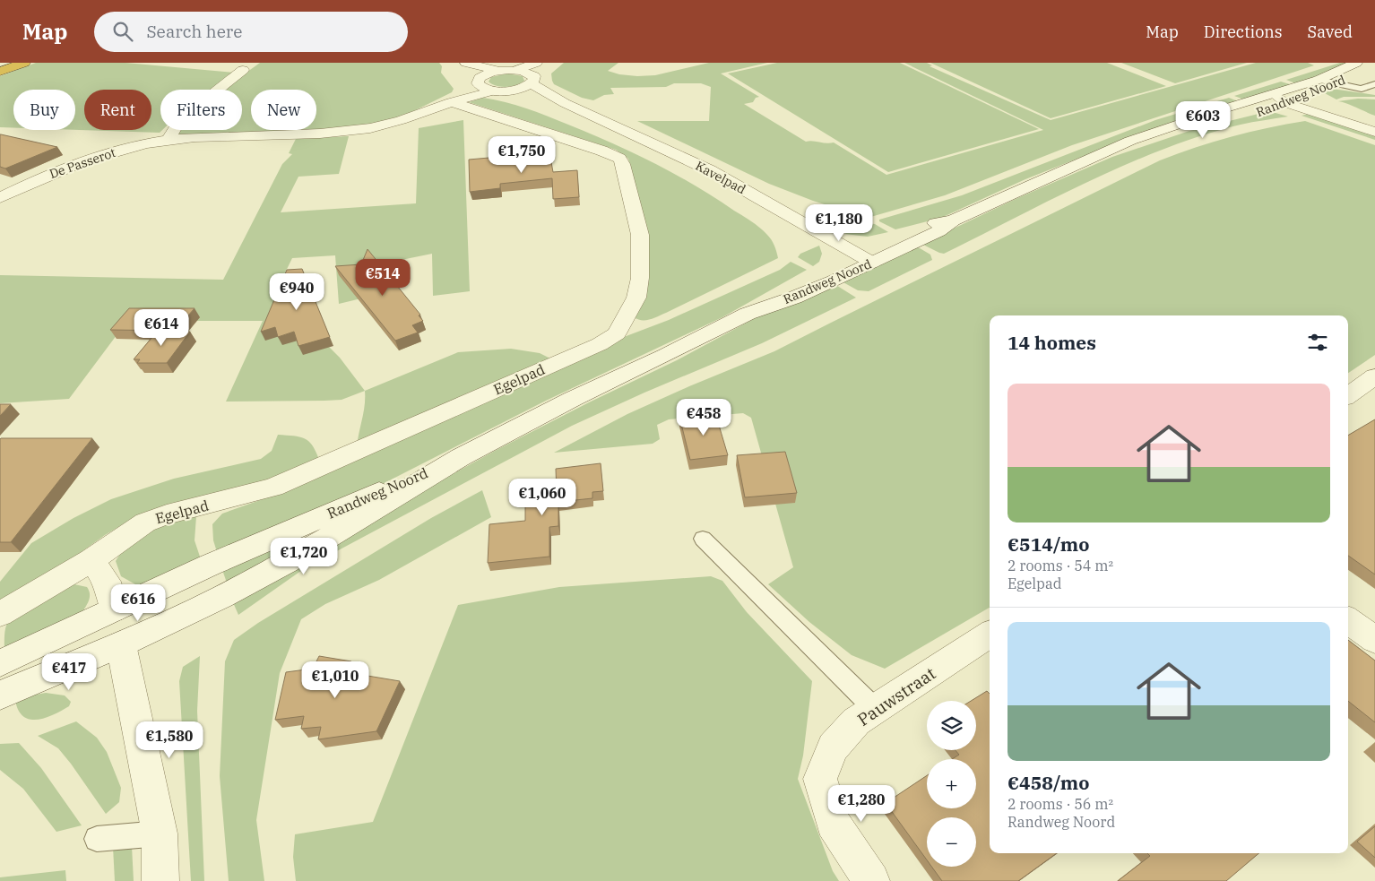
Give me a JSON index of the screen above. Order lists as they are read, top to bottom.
{
  "streets": {
    "street": [
      "Randweg Noord",
      "De Passerot",
      "Kavelpad",
      "Egelpad",
      "Pauwstraat"
    ]
  },
  "crossings": [
    ["Randweg Noord", "Kavelpad"],
    ["De Passerot", "Kavelpad"],
    ["De Passerot", "Egelpad"]
  ],
  "page": {
    "header": "Map",
    "search": "Search here",
    "nav": ["Map", "Directions", "Saved"],
    "chip": [
      "Buy",
      "Rent",
      "Filters",
      "New"
    ],
    "price": [
      "€603",
      "€1,750",
      "€1,180",
      "€514",
      "€940",
      "€614",
      "€458",
      "€1,060",
      "€1,720",
      "€616",
      "€417",
      "€1,010",
      "€1,580",
      "€1,280"
    ],
    "heading": "14 homes",
    "list": [
      {
        "name": "€514/mo",
        "note": "2 rooms · 54 m² · Egelpad"
      },
      {
        "name": "€458/mo",
        "note": "2 rooms · 56 m² · Randweg Noord"
      }
    ],
    "map_buttons": ["+", "−"]
  }
}
